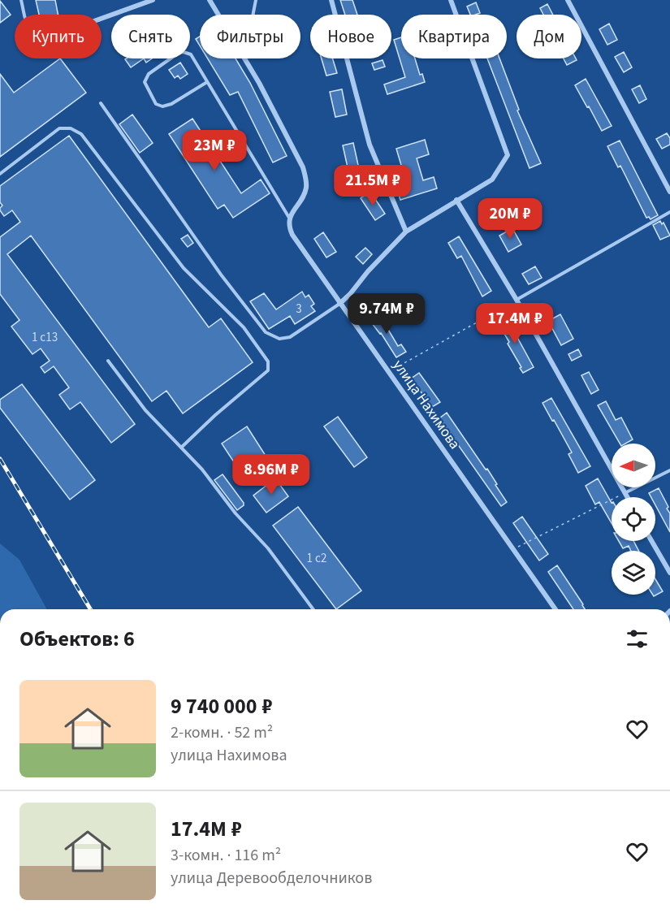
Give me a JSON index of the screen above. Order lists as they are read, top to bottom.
{
  "streets": {
    "street": ["улица Нахимова"]
  },
  "house_numbers": ["3", "1 с13", "1 с2"],
  "north": "left",
  "page": {
    "chip": [
      "Купить",
      "Снять",
      "Фильтры",
      "Новое",
      "Квартира",
      "Дом"
    ],
    "price": [
      "23M ₽",
      "21.5M ₽",
      "20M ₽",
      "9.74M ₽",
      "17.4M ₽",
      "8.96M ₽"
    ],
    "heading": "Объектов: 6",
    "list": [
      {
        "name": "9 740 000 ₽",
        "note": "2-комн. · 52 m² · улица Нахимова"
      },
      {
        "name": "17.4M ₽",
        "note": "3-комн. · 116 m² · улица Деревообделочников"
      }
    ]
  }
}
